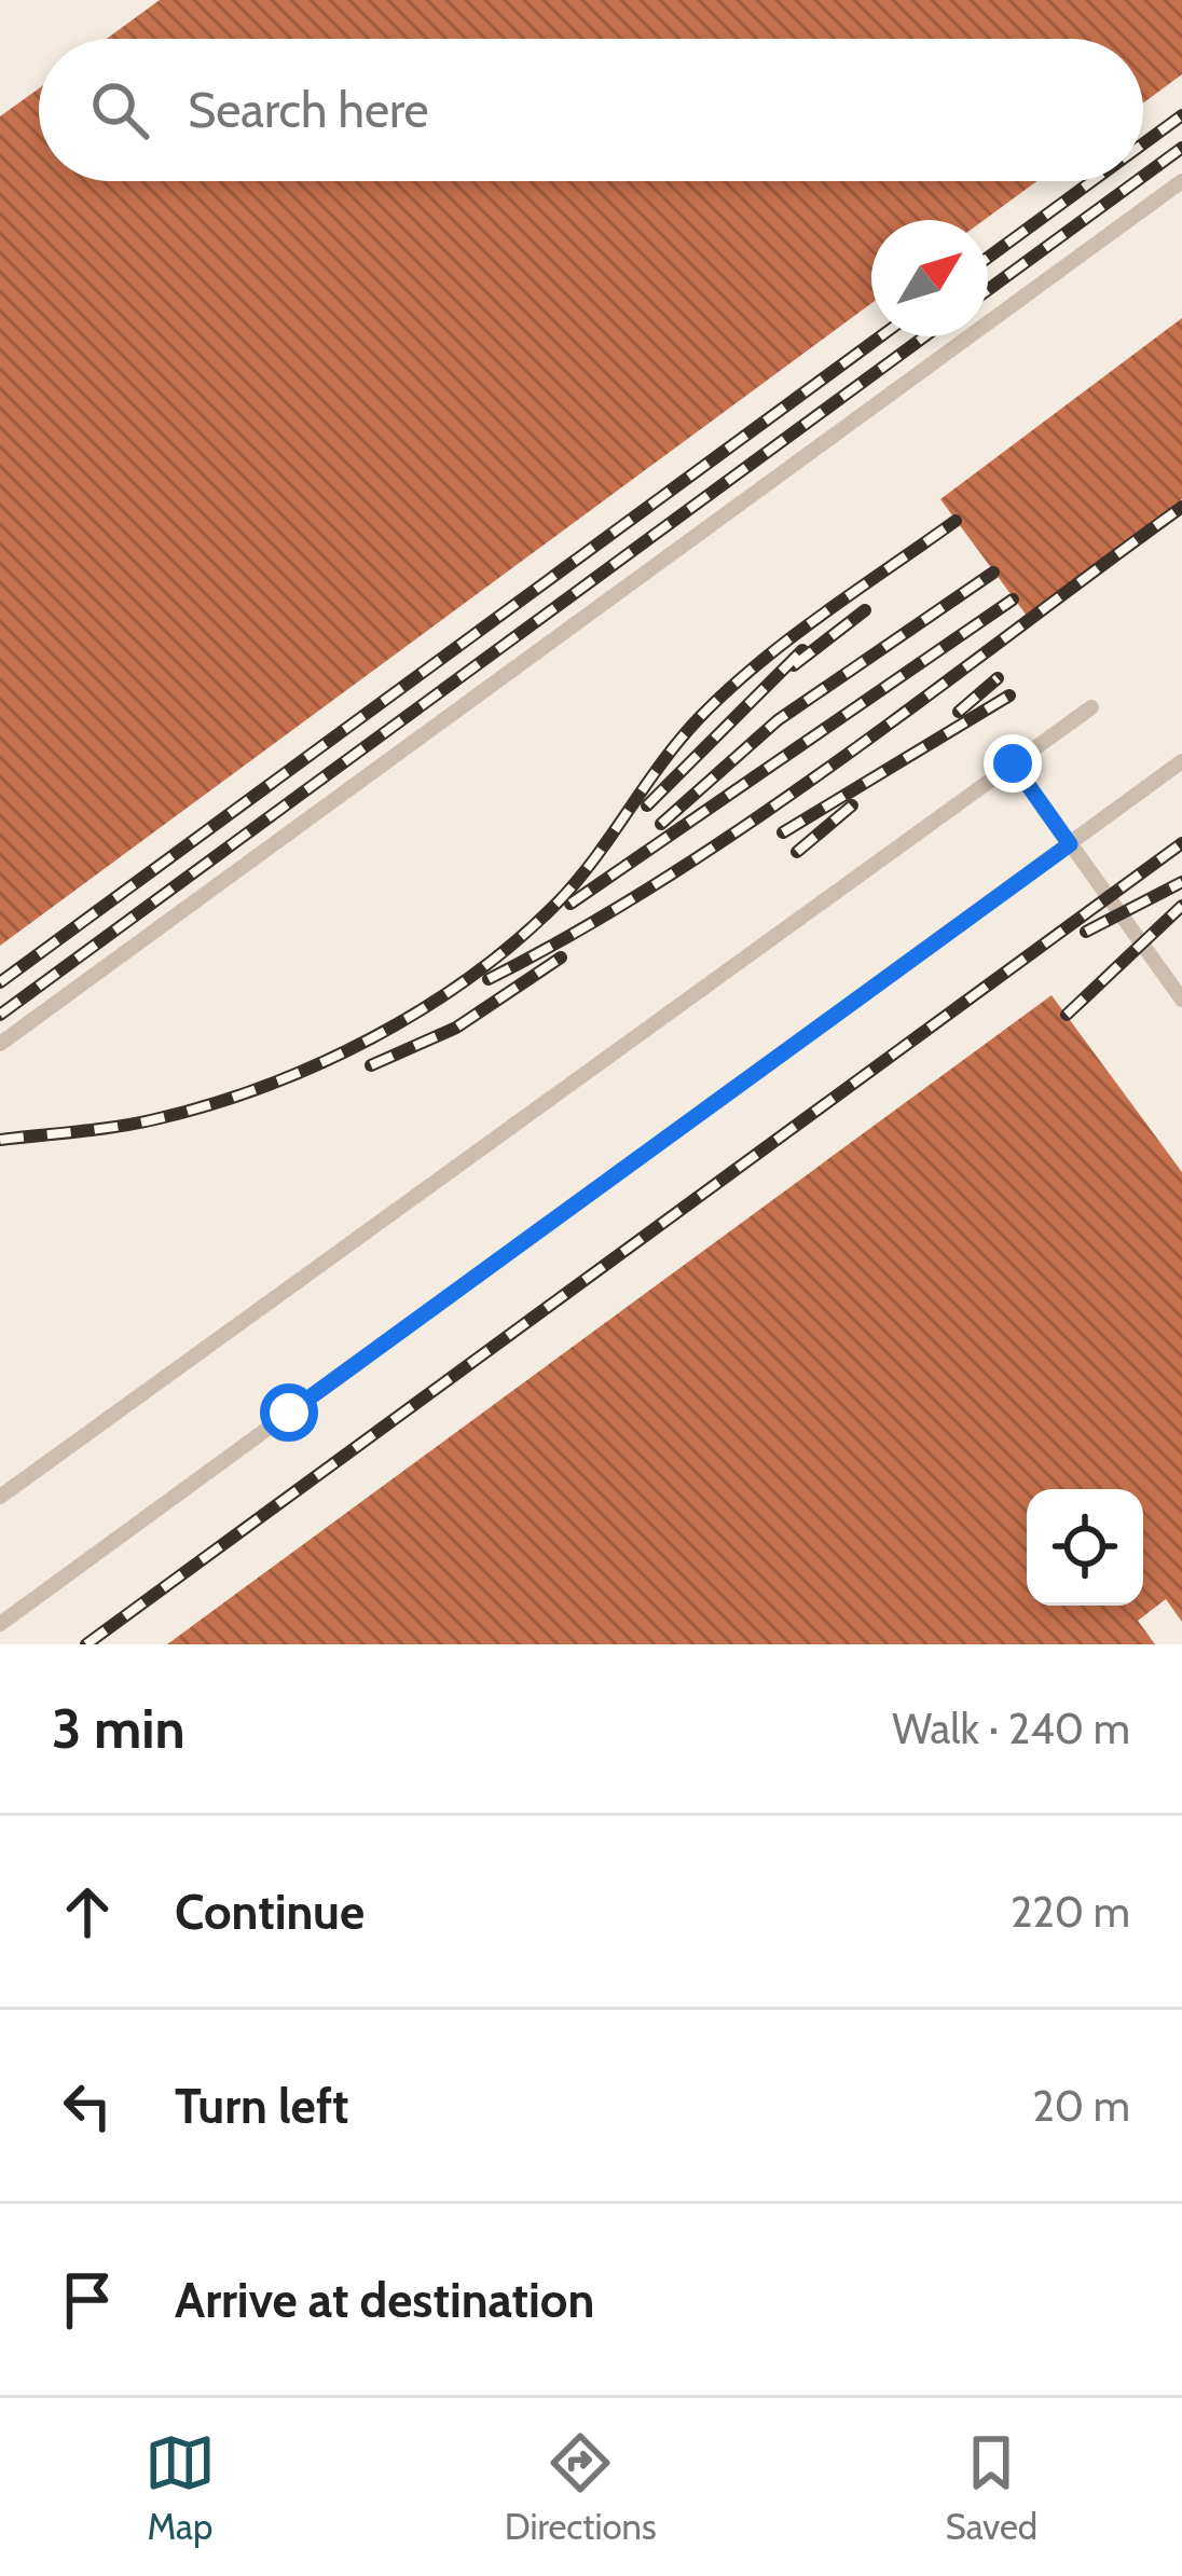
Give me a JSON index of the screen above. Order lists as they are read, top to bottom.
{
  "north": "top right",
  "page": {
    "search": "Search here",
    "heading": ["3 min", "Walk · 240 m"],
    "list": [
      ["Continue", "220 m"],
      ["Turn left", "20 m"],
      "Arrive at destination"
    ],
    "nav": ["Map", "Directions", "Saved"]
  }
}
